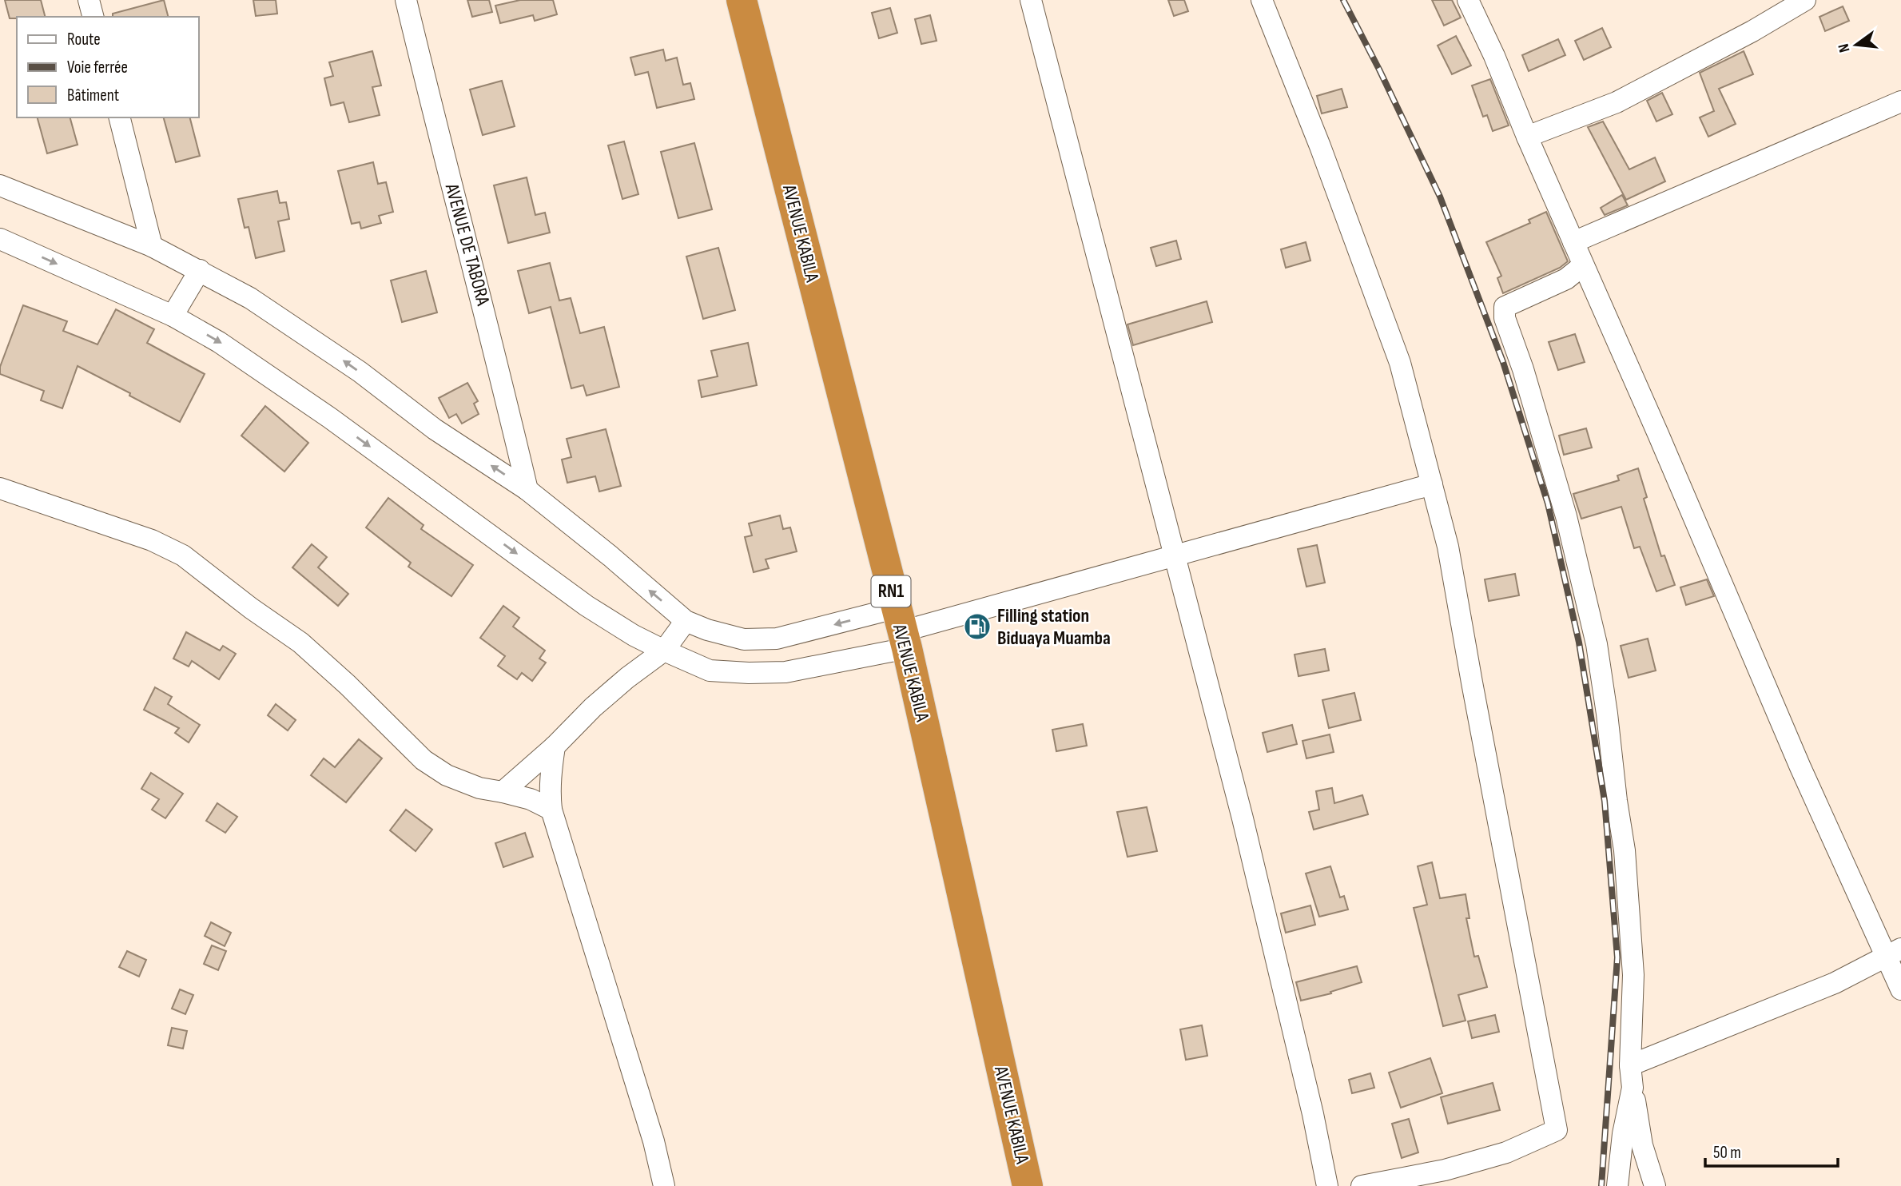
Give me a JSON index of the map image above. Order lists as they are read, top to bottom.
{
  "streets": {
    "highway": ["AVENUE KABILA", "RN1"],
    "street": ["AVENUE DE TABORA"]
  },
  "places": {
    "fuel station": ["Filling station Biduaya Muamba"]
  },
  "legend": ["Route", "Voie ferrée", "Bâtiment"],
  "scale_bar": "50 m",
  "north": "left"
}
